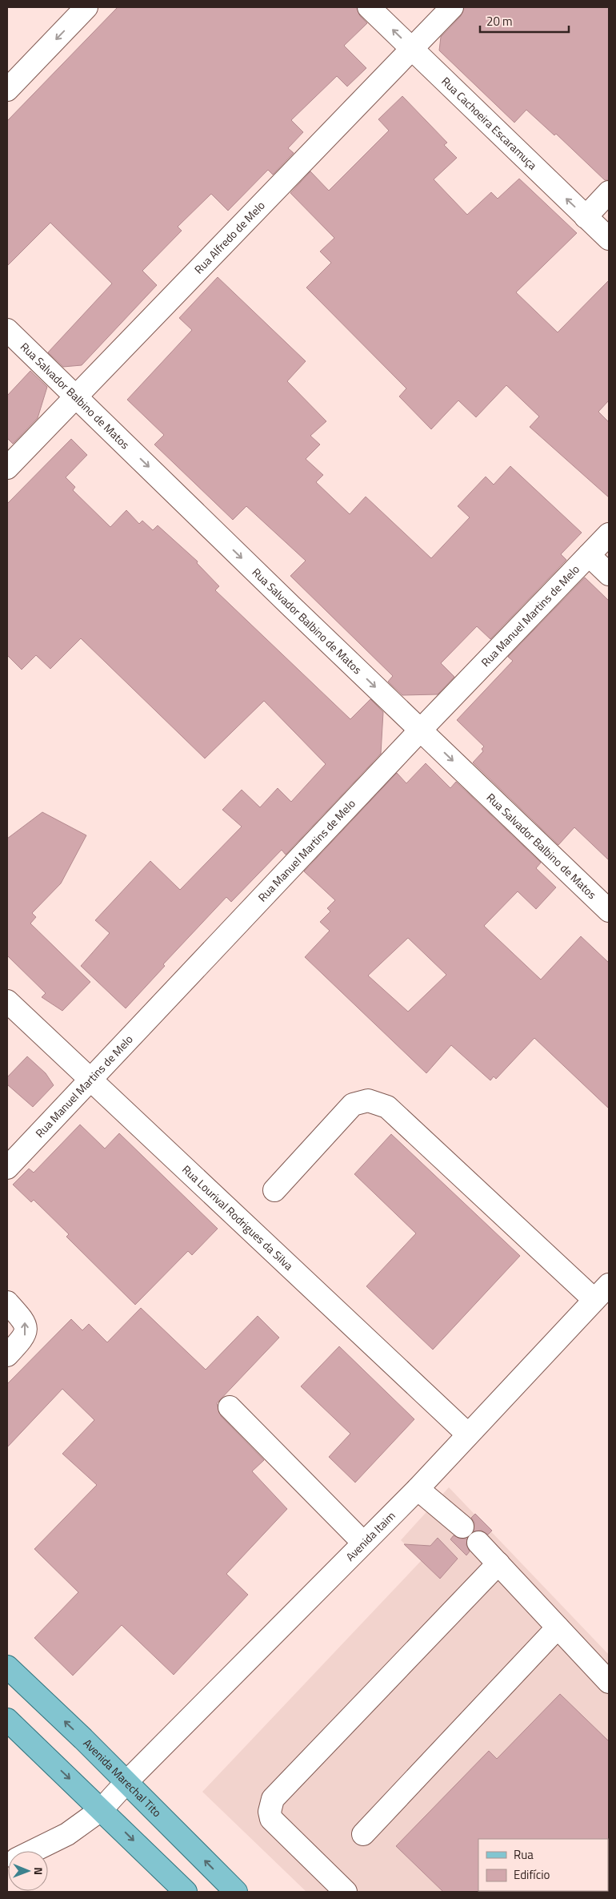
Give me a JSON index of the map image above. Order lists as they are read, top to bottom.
{
  "streets": {
    "main road": ["Avenida Marechal Tito"],
    "street": [
      "Rua Cachoeira Escaramuça",
      "Rua Alfredo de Melo",
      "Rua Salvador Balbino de Matos",
      "Rua Manuel Martins de Melo",
      "Rua Lourival Rodrigues da Silva",
      "Avenida Itaim"
    ]
  },
  "crossings": [
    ["Rua Cachoeira Escaramuça", "Rua Alfredo de Melo"],
    ["Rua Alfredo de Melo", "Rua Salvador Balbino de Matos"],
    ["Rua Salvador Balbino de Matos", "Rua Manuel Martins de Melo"],
    ["Rua Manuel Martins de Melo", "Rua Lourival Rodrigues da Silva"],
    ["Rua Lourival Rodrigues da Silva", "Avenida Itaim"],
    ["Avenida Itaim", "Avenida Marechal Tito"]
  ],
  "one_way": ["Rua Cachoeira Escaramuça", "Rua Salvador Balbino de Matos"],
  "legend": ["Rua", "Edifício"],
  "scale_bar": "20 m",
  "north": "right"
}
